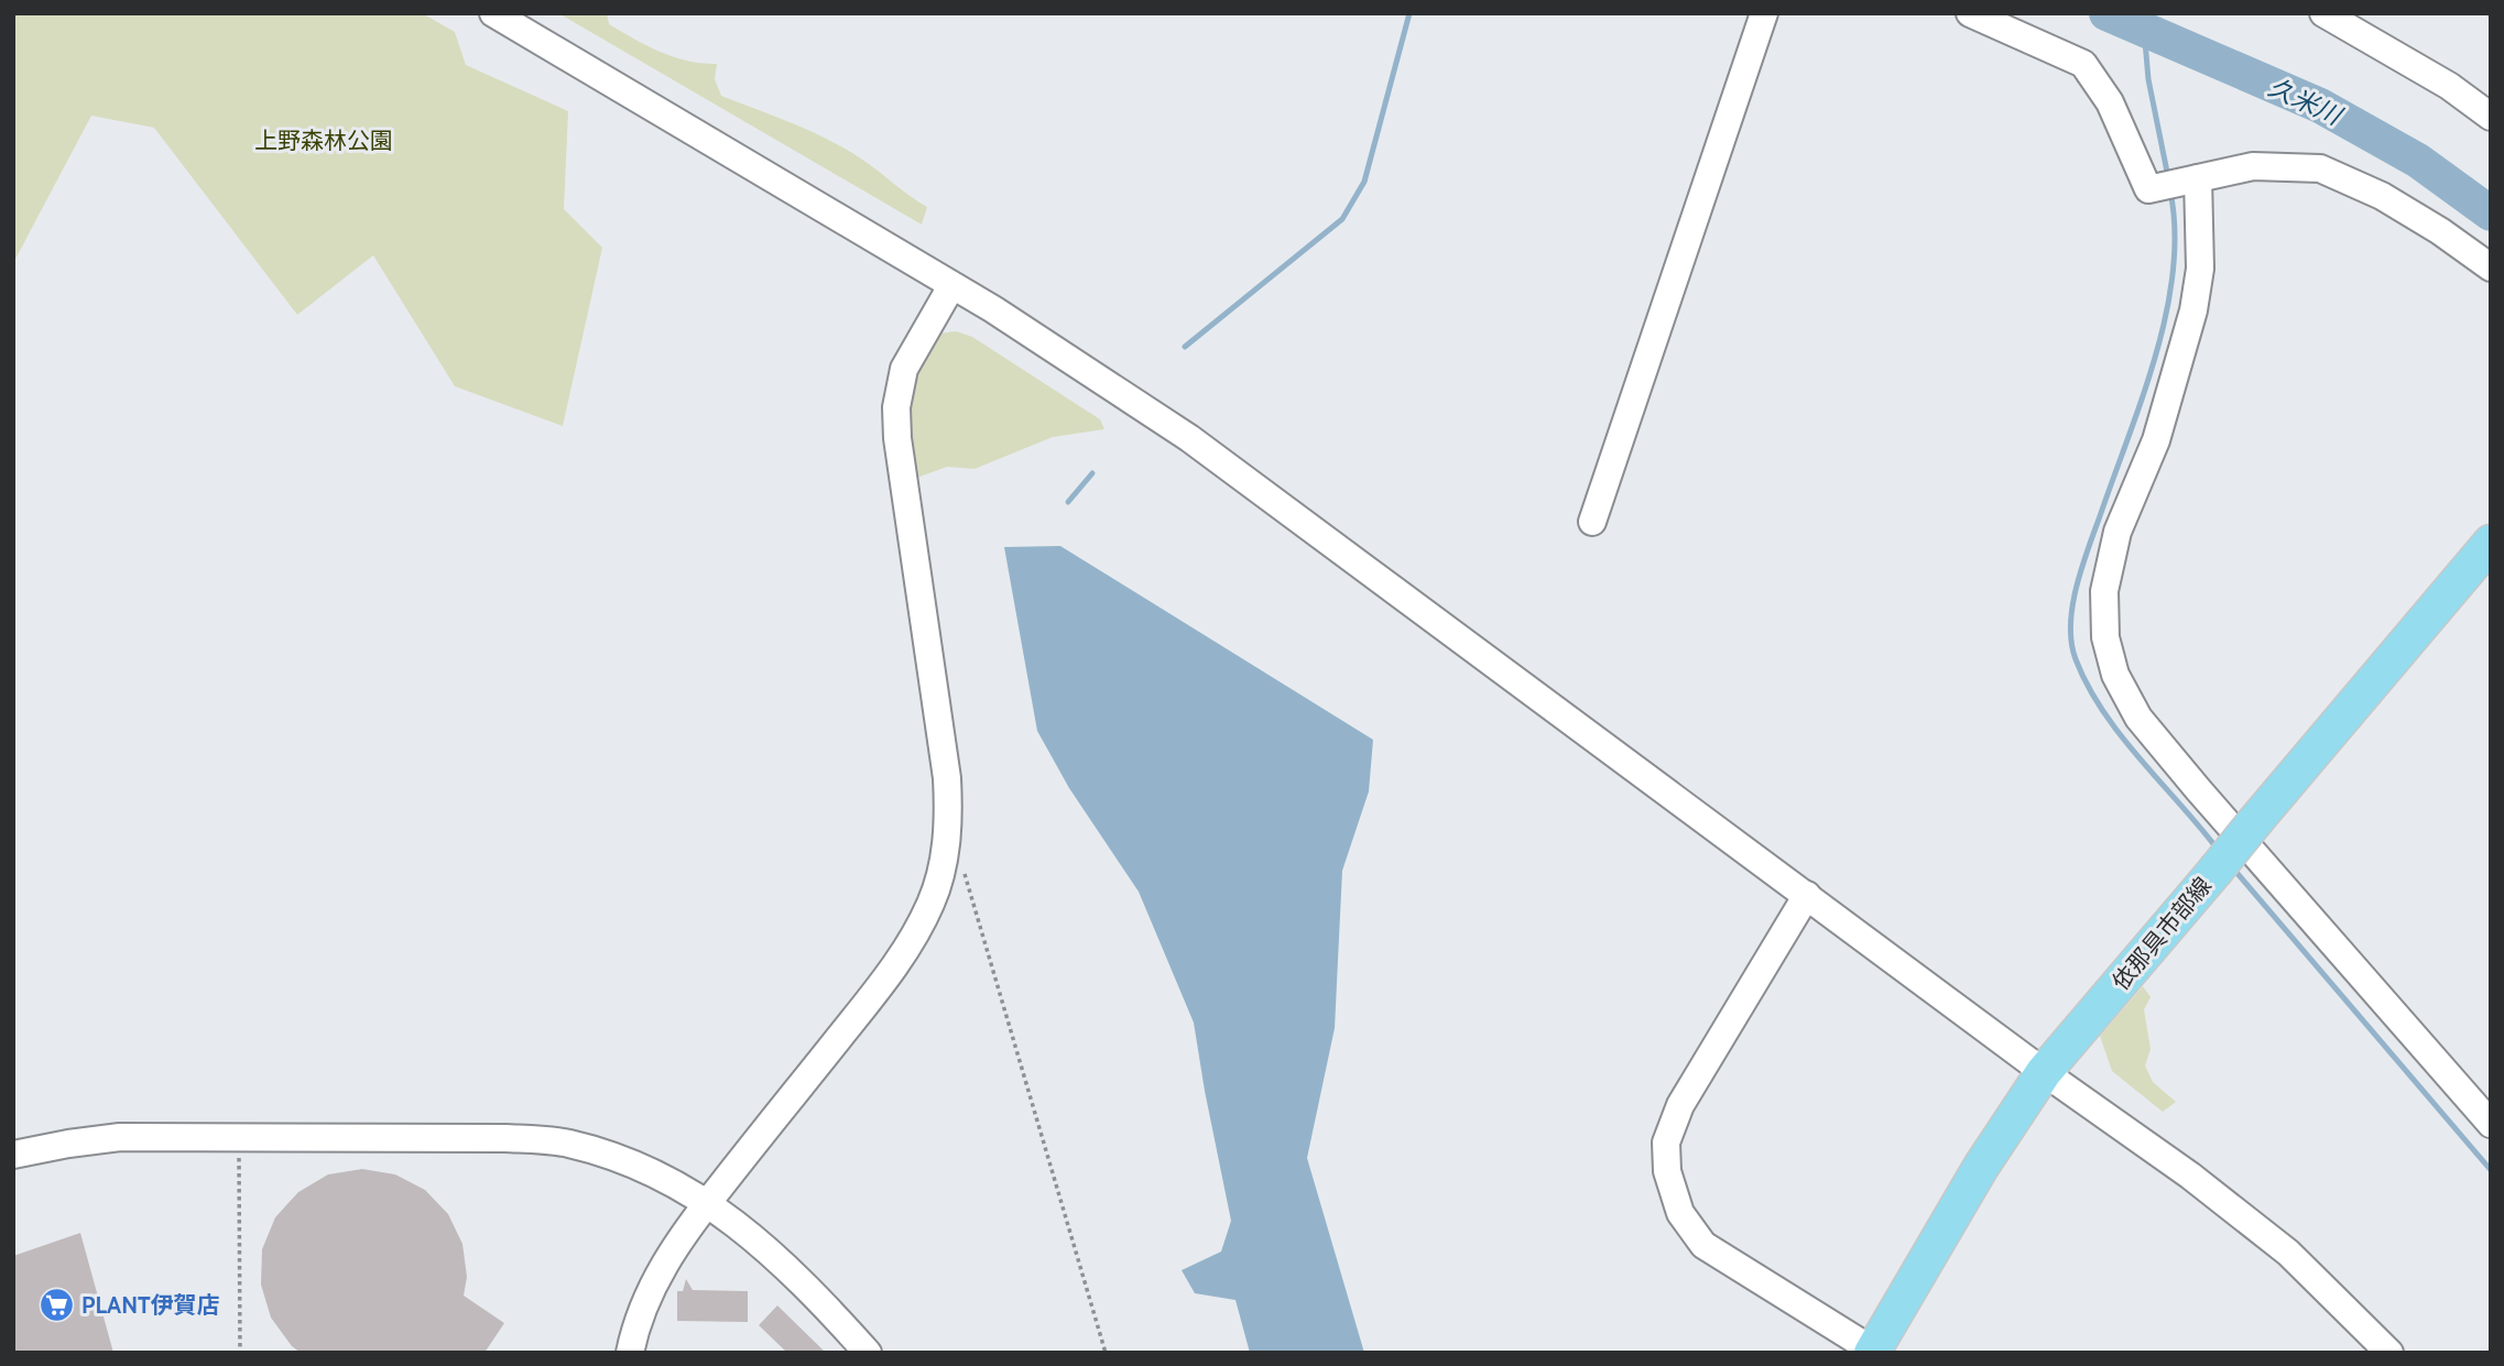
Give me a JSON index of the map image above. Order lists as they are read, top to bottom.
{
  "streets": {
    "main road": ["依那具市部線"]
  },
  "water": ["久米川"],
  "parks": ["上野森林公園"],
  "places": {
    "supermarket": ["PLANT伊賀店"]
  }
}
